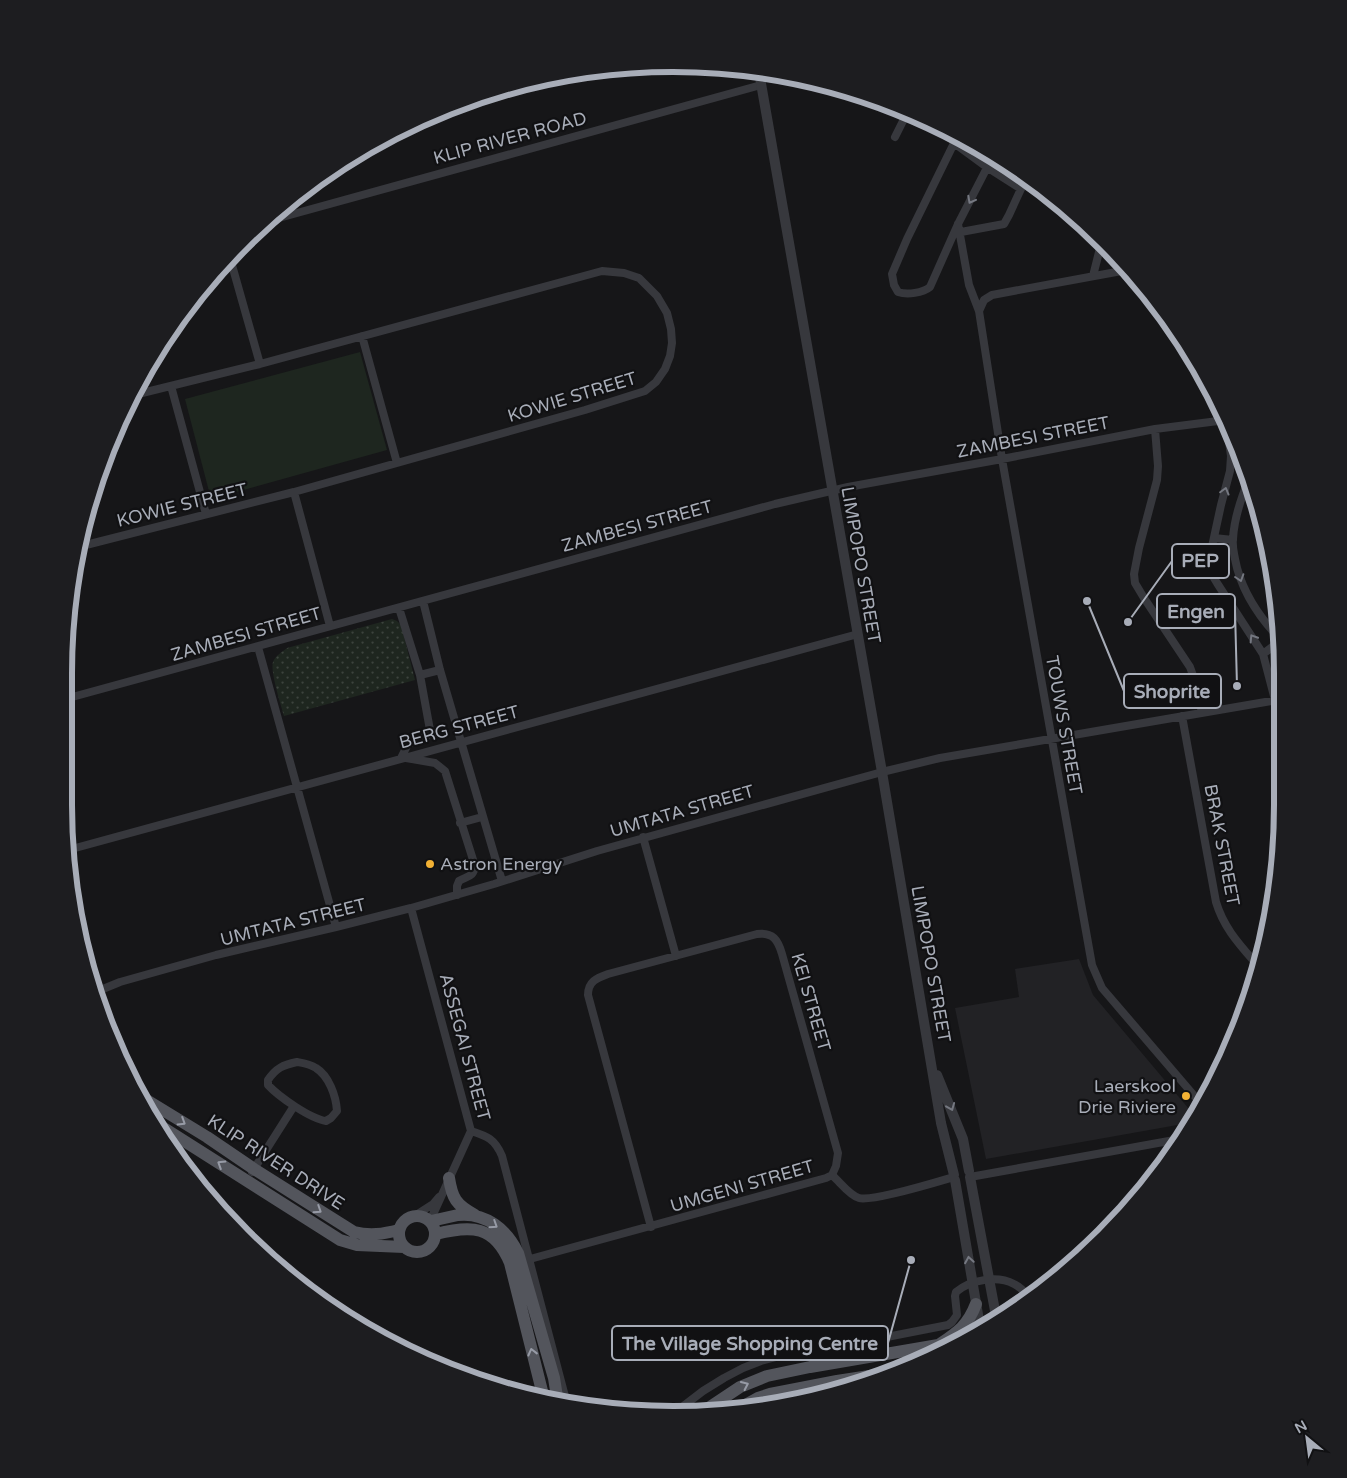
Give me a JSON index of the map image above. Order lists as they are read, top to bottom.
{
  "streets": {
    "main road": ["KLIP RIVER DRIVE"],
    "street": [
      "KLIP RIVER ROAD",
      "KOWIE STREET",
      "ZAMBESI STREET",
      "LIMPOPO STREET",
      "TOUWS STREET",
      "BERG STREET",
      "UMTATA STREET",
      "BRAK STREET",
      "KEI STREET",
      "ASSEGAI STREET",
      "UMGENI STREET"
    ]
  },
  "crossings": [
    ["KLIP RIVER ROAD", "LIMPOPO STREET"],
    ["ZAMBESI STREET", "LIMPOPO STREET"],
    ["ZAMBESI STREET", "TOUWS STREET"],
    ["LIMPOPO STREET", "BERG STREET"],
    ["LIMPOPO STREET", "UMTATA STREET"],
    ["LIMPOPO STREET", "UMGENI STREET"],
    ["TOUWS STREET", "UMTATA STREET"],
    ["UMTATA STREET", "BRAK STREET"],
    ["UMTATA STREET", "ASSEGAI STREET"],
    ["KEI STREET", "UMGENI STREET"],
    ["ASSEGAI STREET", "KLIP RIVER DRIVE"]
  ],
  "places": [
    "Shoprite",
    "PEP",
    "Engen",
    "Astron Energy",
    "Laerskool Drie Riviere",
    "The Village Shopping Centre"
  ],
  "north": "top left"
}
